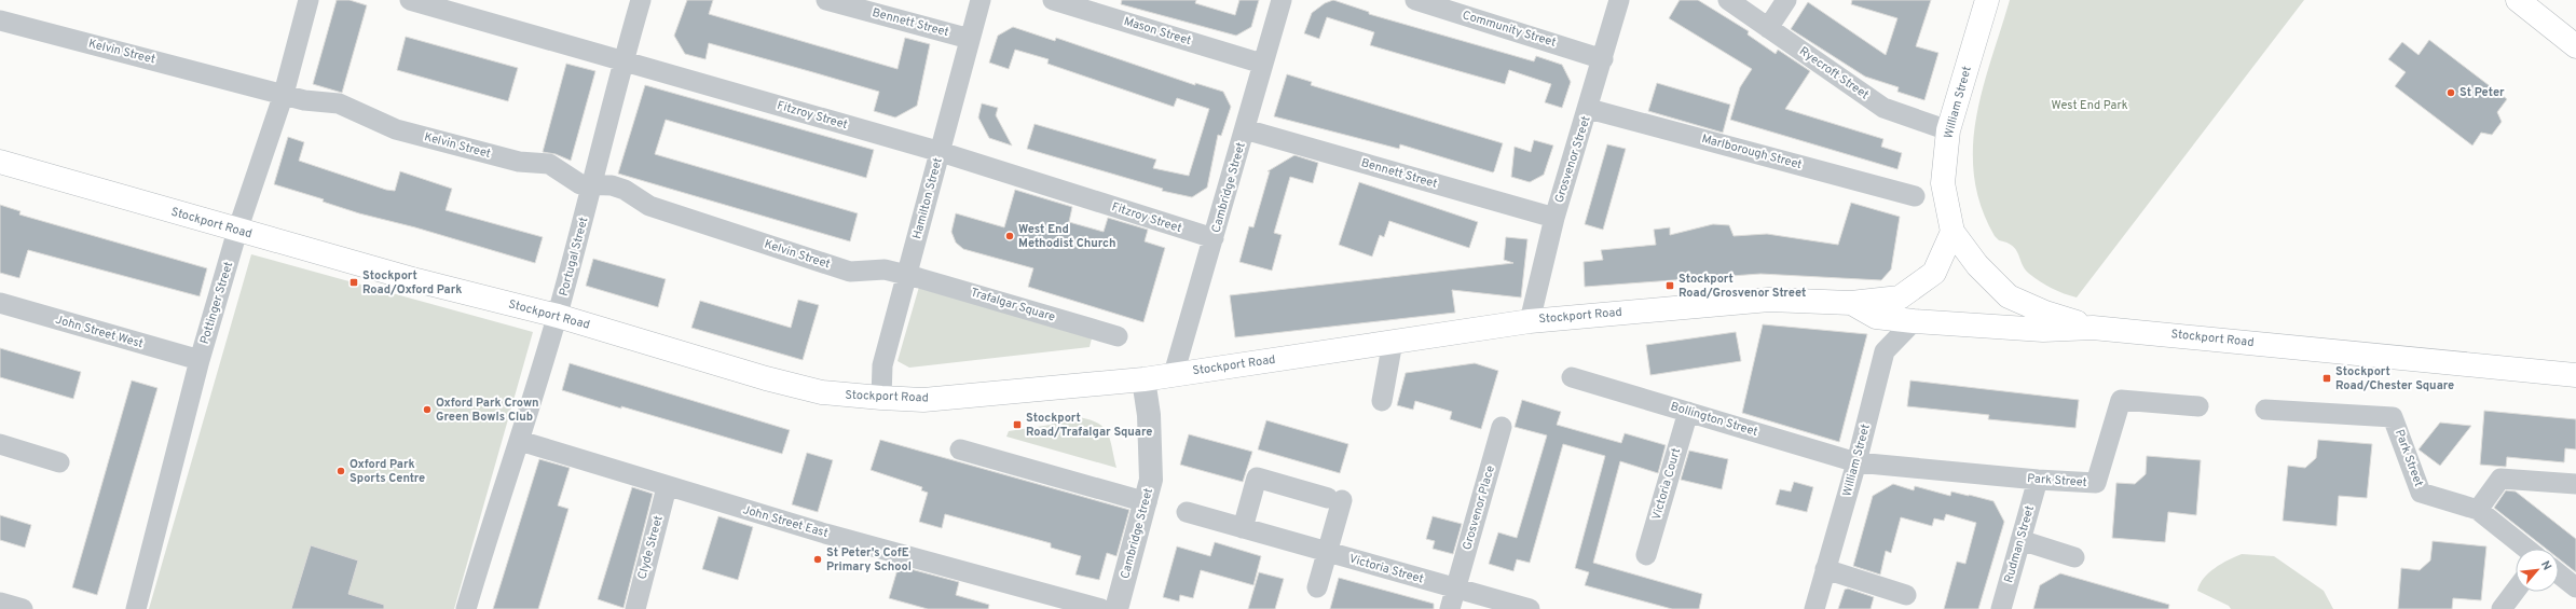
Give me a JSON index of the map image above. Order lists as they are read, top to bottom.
{
  "streets": {
    "highway": ["William Street", "Stockport Road"],
    "street": [
      "Bennett Street",
      "Community Street",
      "Mason Street",
      "Kelvin Street",
      "Ryecroft Street",
      "Fitzroy Street",
      "Marlborough Street",
      "Grosvenor Street",
      "Cambridge Street",
      "Hamilton Street",
      "Portugal Street",
      "Pottinger Street",
      "Trafalgar Square",
      "John Street West",
      "Bollington Street",
      "Park Street",
      "Victoria Court",
      "Grosvenor Place",
      "John Street East",
      "Rudman Street",
      "Clyde Street",
      "Victoria Street"
    ]
  },
  "crossings": [
    ["Bennett Street", "Grosvenor Street"],
    ["Bennett Street", "Cambridge Street"],
    ["Bennett Street", "Hamilton Street"],
    ["Community Street", "Grosvenor Street"],
    ["Mason Street", "Cambridge Street"],
    ["Kelvin Street", "Hamilton Street"],
    ["Kelvin Street", "Portugal Street"],
    ["Kelvin Street", "Pottinger Street"],
    ["Kelvin Street", "Trafalgar Square"],
    ["Ryecroft Street", "William Street"],
    ["William Street", "Stockport Road"],
    ["William Street", "Bollington Street"],
    ["William Street", "Park Street"],
    ["Fitzroy Street", "Cambridge Street"],
    ["Fitzroy Street", "Hamilton Street"],
    ["Fitzroy Street", "Portugal Street"],
    ["Marlborough Street", "Grosvenor Street"],
    ["Grosvenor Street", "Stockport Road"],
    ["Cambridge Street", "Stockport Road"],
    ["Hamilton Street", "Stockport Road"],
    ["Hamilton Street", "Trafalgar Square"],
    ["Stockport Road", "Portugal Street"],
    ["Stockport Road", "Pottinger Street"],
    ["Portugal Street", "John Street East"],
    ["Pottinger Street", "John Street West"],
    ["Bollington Street", "Park Street"],
    ["Bollington Street", "Victoria Court"],
    ["Park Street", "Rudman Street"],
    ["Grosvenor Place", "Victoria Street"],
    ["John Street East", "Clyde Street"]
  ],
  "parks": ["West End Park"],
  "places": {
    "other": [
      "St Peter",
      "West End Methodist Church",
      "Oxford Park Crown Green Bowls Club",
      "Oxford Park Sports Centre",
      "St Peter's CofE Primary School"
    ],
    "transit": [
      "Stockport Road/Oxford Park",
      "Stockport Road/Grosvenor Street",
      "Stockport Road/Chester Square",
      "Stockport Road/Trafalgar Square"
    ]
  },
  "north": "top right"
}
